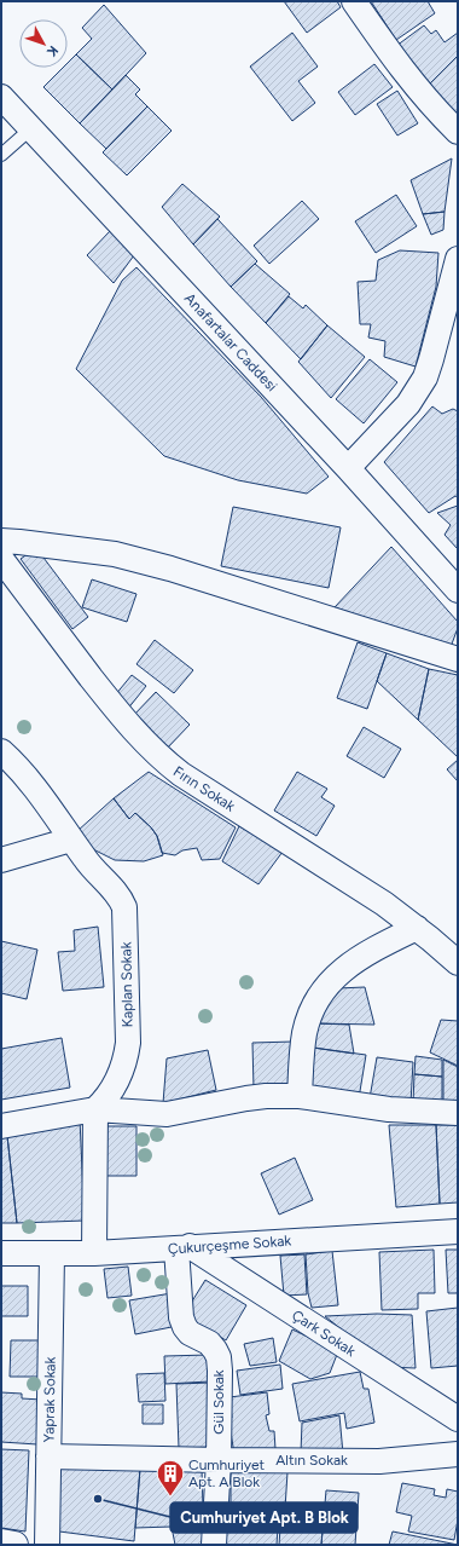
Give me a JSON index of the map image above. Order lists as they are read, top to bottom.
{
  "streets": {
    "street": [
      "Anafartalar Caddesi",
      "Fırın Sokak",
      "Kaplan Sokak",
      "Çukurçeşme Sokak",
      "Çark Sokak",
      "Yaprak Sokak",
      "Gül Sokak",
      "Altın Sokak"
    ]
  },
  "crossings": [
    ["Çukurçeşme Sokak", "Çark Sokak"],
    ["Çukurçeşme Sokak", "Yaprak Sokak"],
    ["Çukurçeşme Sokak", "Gül Sokak"],
    ["Çark Sokak", "Gül Sokak"],
    ["Yaprak Sokak", "Altın Sokak"],
    ["Gül Sokak", "Altın Sokak"]
  ],
  "places": {
    "building": ["Cumhuriyet Apt. A Blok"],
    "other": ["Cumhuriyet Apt. B Blok"]
  },
  "north": "bottom right"
}
